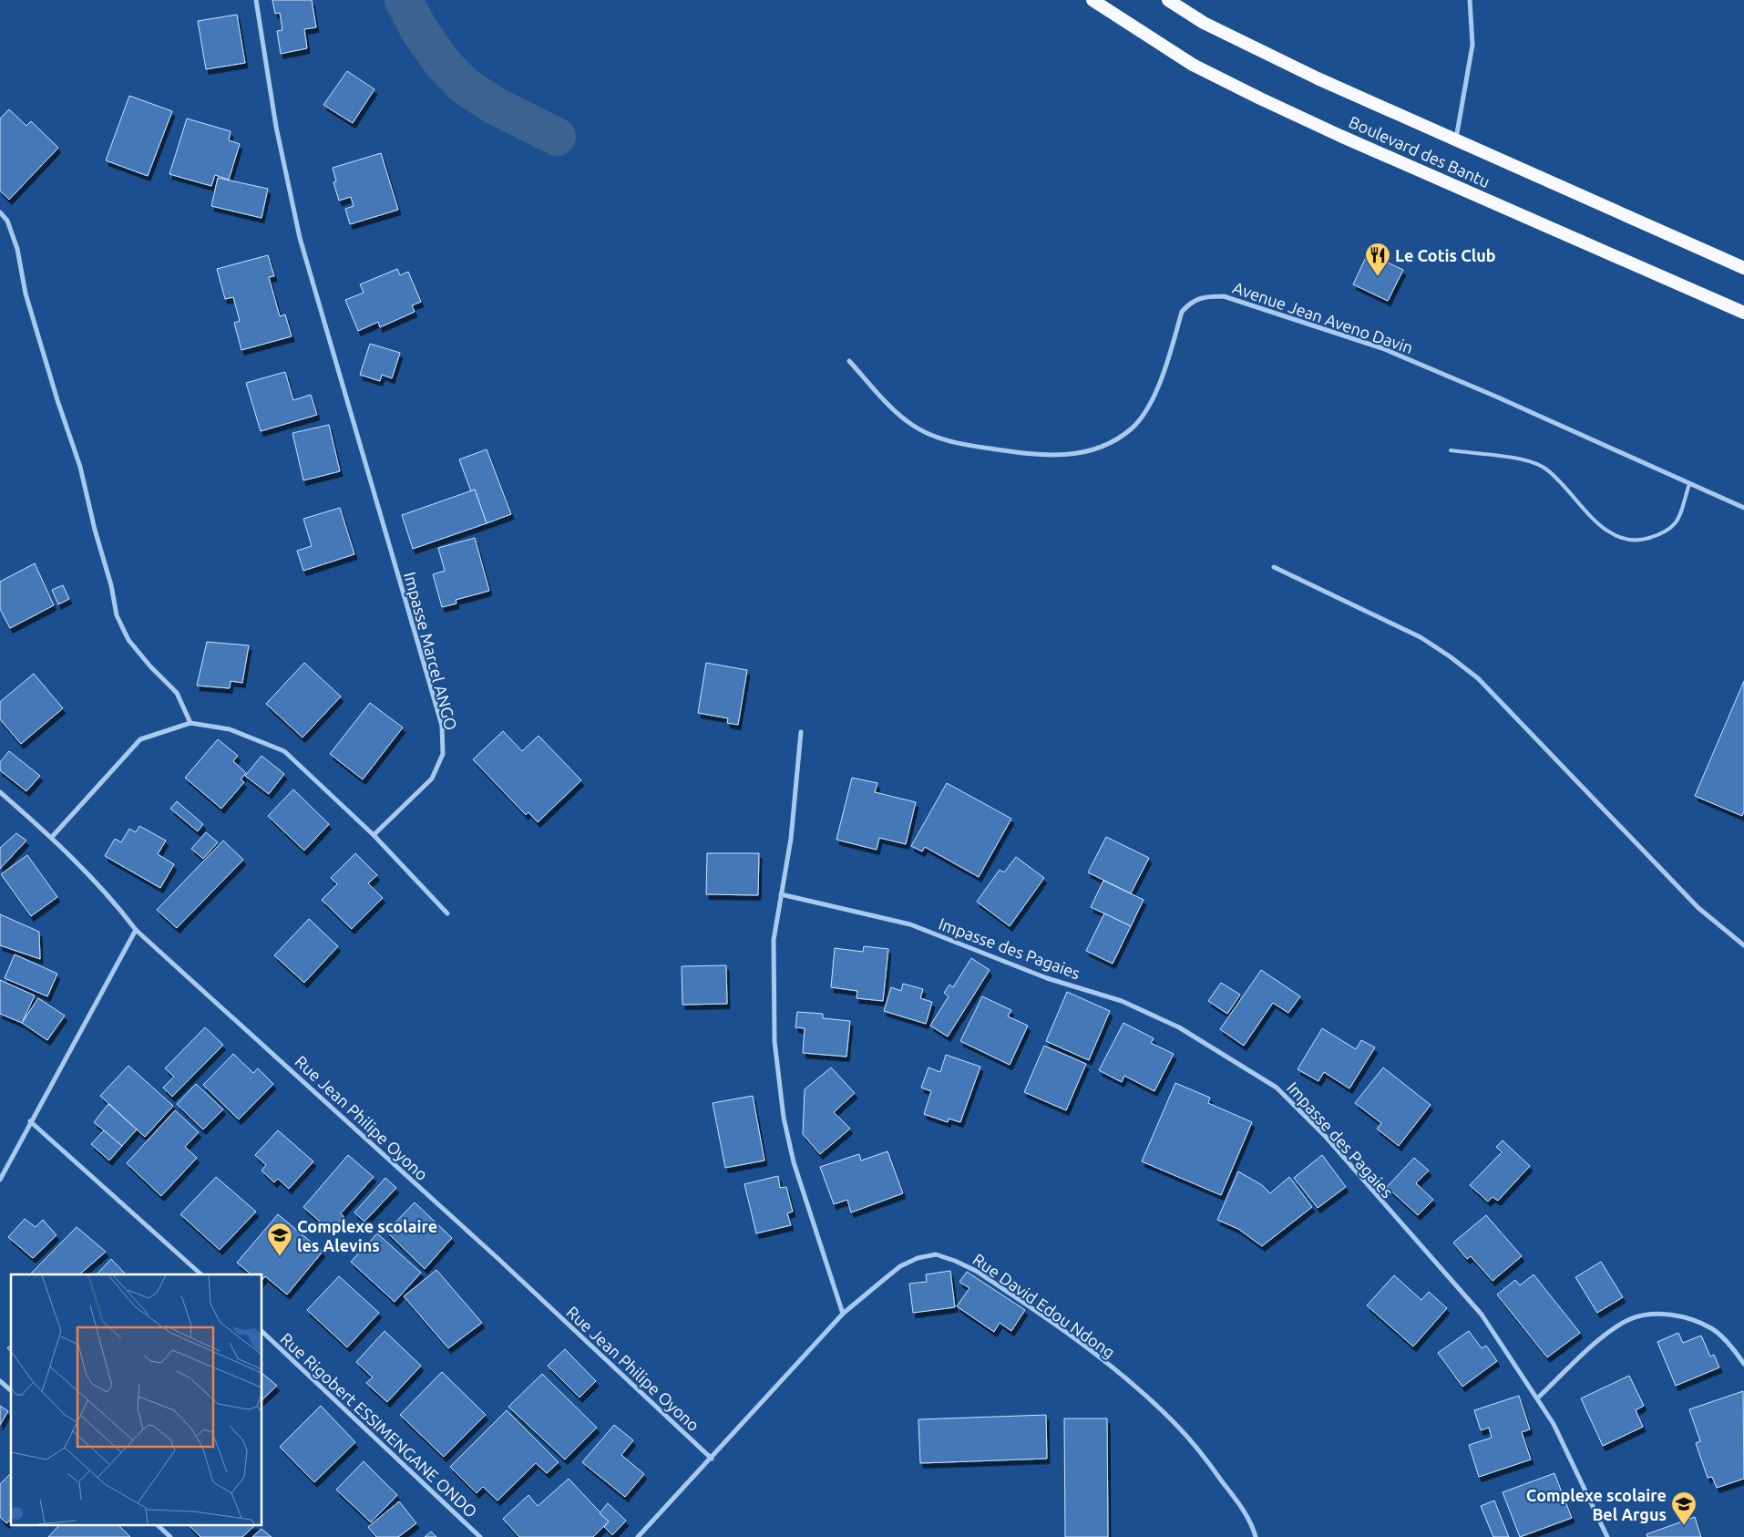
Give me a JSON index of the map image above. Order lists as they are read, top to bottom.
{
  "streets": {
    "highway": ["Boulevard des Bantu"],
    "street": [
      "Avenue Jean Aveno Davin",
      "Impasse Marcel ANGO",
      "Impasse des Pagaies",
      "Rue Jean Philipe Oyono",
      "Rue David Edou Ndong",
      "Rue Rigobert ESSIMENGANE ONDO"
    ]
  },
  "crossings": [
    ["Rue Jean Philipe Oyono", "Rue David Edou Ndong"]
  ],
  "places": {
    "restaurant": ["Le Cotis Club"],
    "school or university": ["Complexe scolaire les Alevins", "Complexe scolaire Bel Argus"]
  }
}
